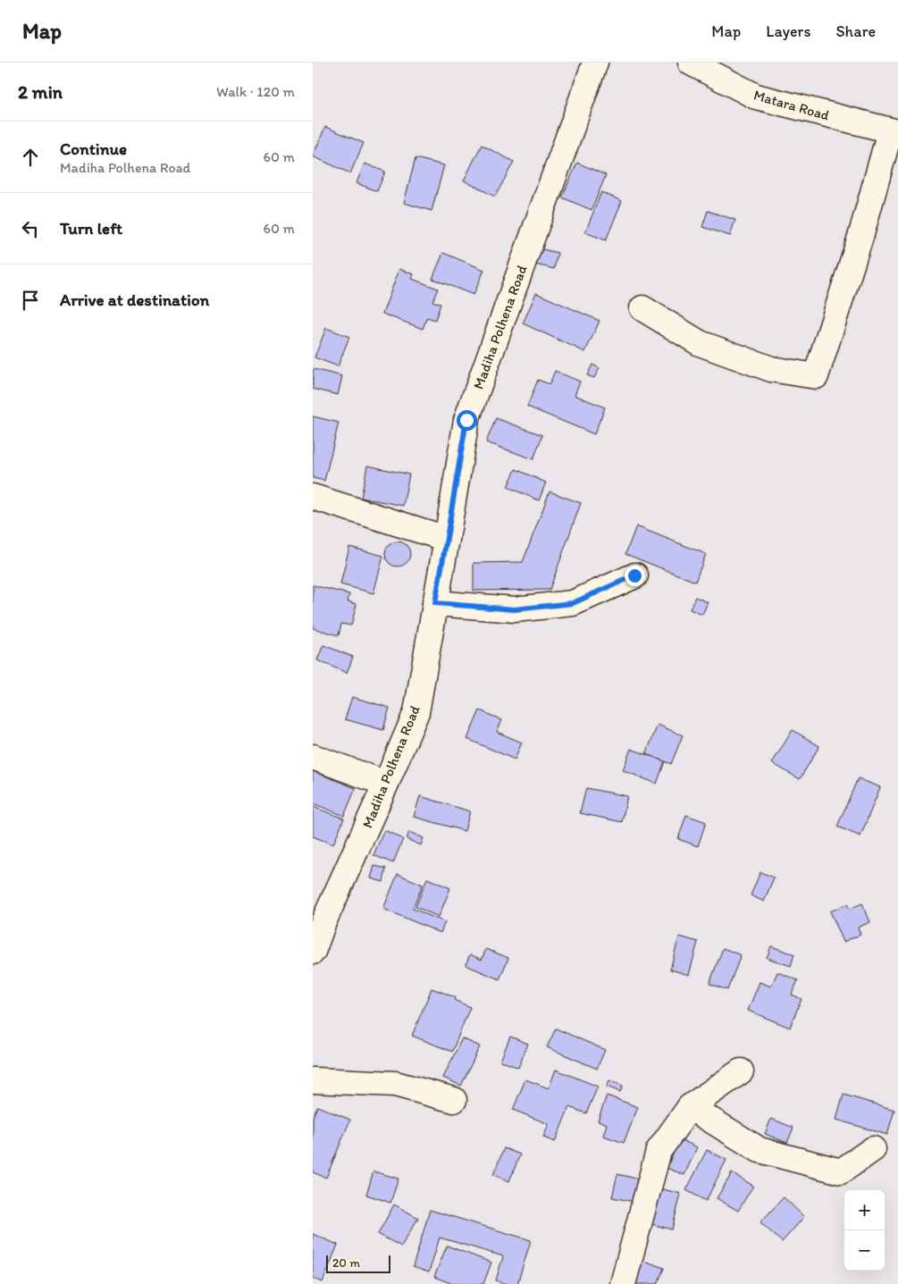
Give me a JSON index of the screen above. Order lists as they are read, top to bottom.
{
  "streets": {
    "main road": ["Matara Road", "Madiha Polhena Road"]
  },
  "scale_bar": "20 m",
  "page": {
    "header": "Map",
    "nav": ["Map", "Layers", "Share"],
    "heading": ["2 min", "Walk · 120 m"],
    "list": [
      ["Continue", "Madiha Polhena Road", "60 m"],
      ["Turn left", "60 m"],
      "Arrive at destination"
    ],
    "map_buttons": ["+", "−"],
    "scale": "20 m"
  }
}
